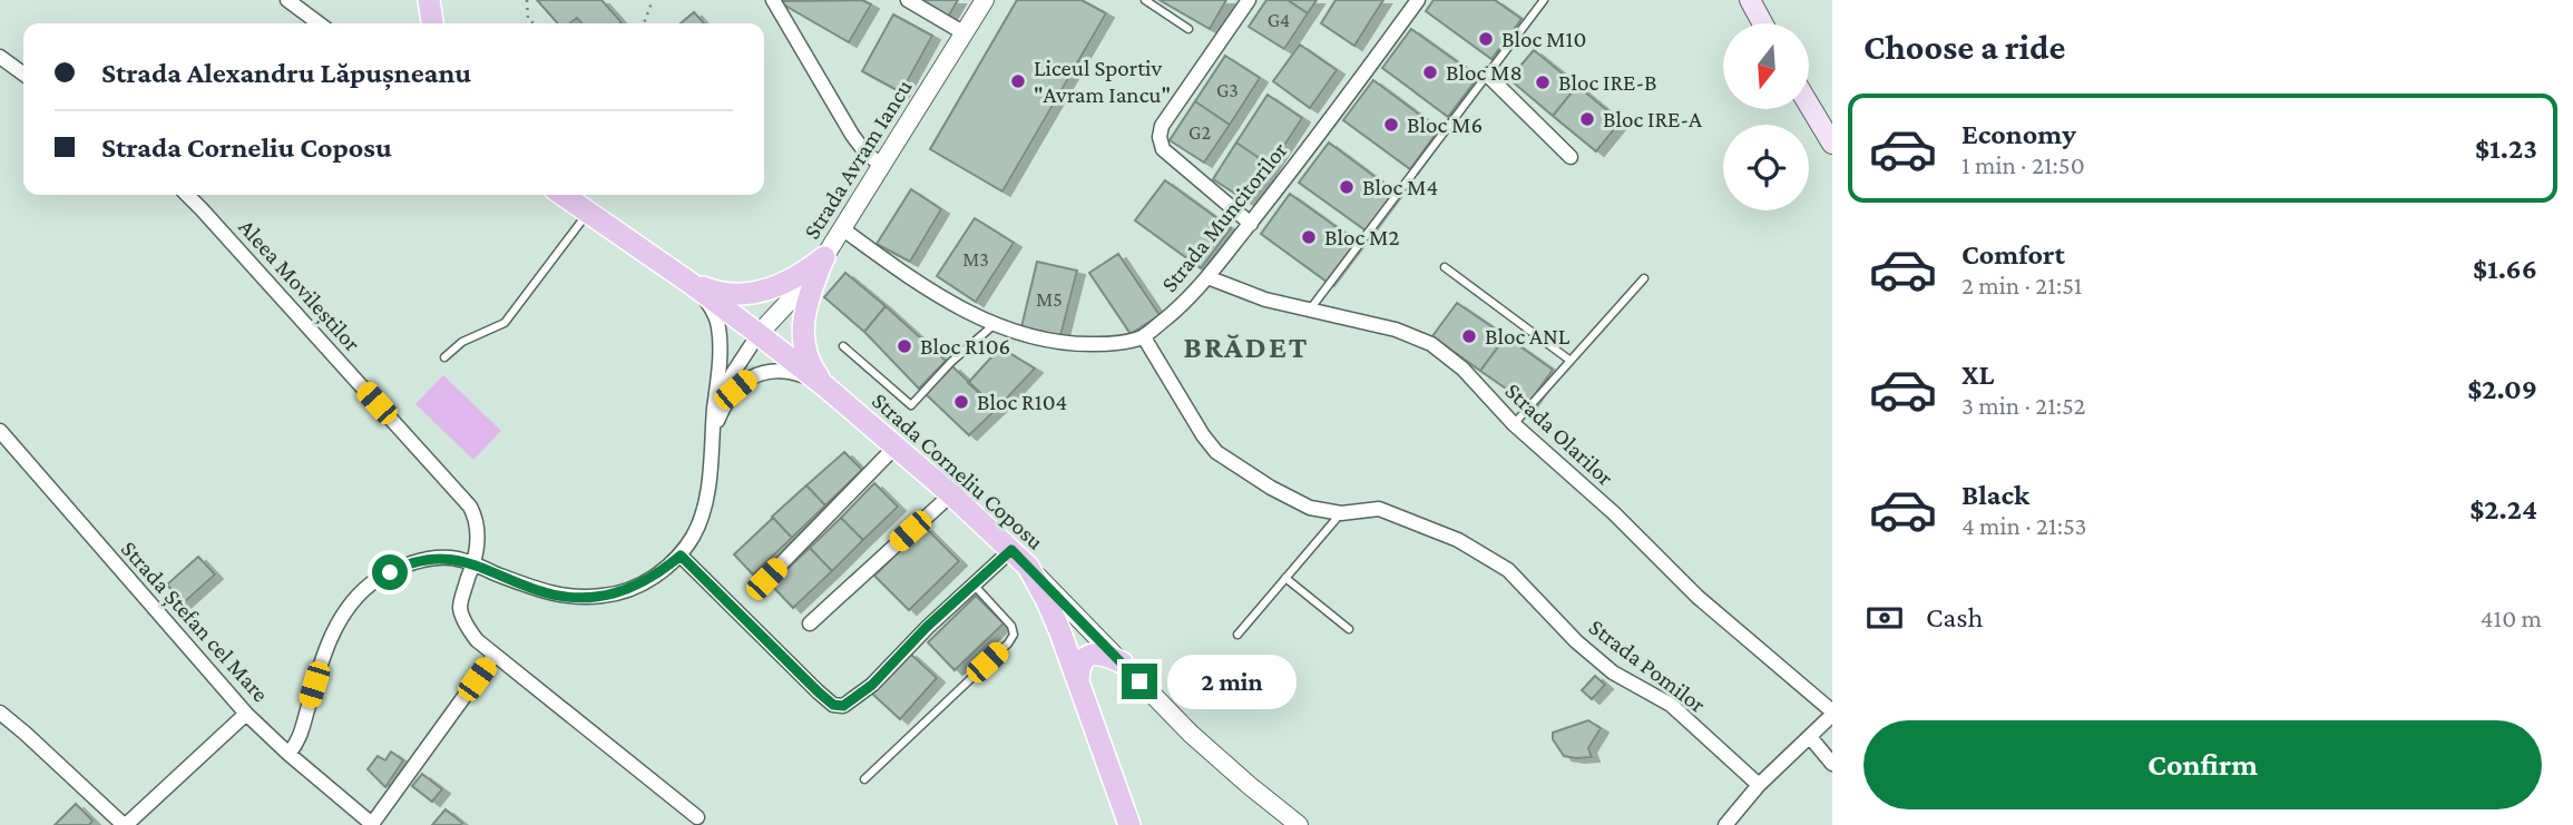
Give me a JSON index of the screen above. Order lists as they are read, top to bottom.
{
  "streets": {
    "main road": ["Strada Corneliu Coposu"],
    "street": [
      "Strada Avram Iancu",
      "Strada Muncitorilor",
      "Aleea Movileștilor",
      "Strada Olarilor",
      "Strada Ștefan cel Mare",
      "Strada Pomilor"
    ]
  },
  "crossings": [
    ["Strada Avram Iancu", "Strada Muncitorilor"],
    ["Strada Avram Iancu", "Strada Corneliu Coposu"],
    ["Strada Muncitorilor", "Strada Olarilor"],
    ["Strada Muncitorilor", "Strada Pomilor"]
  ],
  "districts": ["BRĂDET"],
  "places": [
    "Bloc M10",
    "Bloc M8",
    "Liceul Sportiv \"Avram Iancu\"",
    "Bloc IRE-B",
    "Bloc IRE-A",
    "Bloc M6",
    "Bloc M4",
    "Bloc M2",
    "Bloc ANL",
    "Bloc R106",
    "Bloc R104"
  ],
  "house_numbers": [
    "G4",
    "G3",
    "G2",
    "M3",
    "M5"
  ],
  "north": "bottom",
  "page": {
    "heading": "Choose a ride",
    "banner": ["Strada Alexandru Lăpușneanu", "Strada Corneliu Coposu"],
    "list": [
      {
        "name": "Economy",
        "note": "1 min · 21:50",
        "value": "$1.23"
      },
      {
        "name": "Comfort",
        "note": "2 min · 21:51",
        "value": "$1.66"
      },
      {
        "name": "XL",
        "note": "3 min · 21:52",
        "value": "$2.09"
      },
      {
        "name": "Black",
        "note": "4 min · 21:53",
        "value": "$2.24"
      }
    ],
    "pay": ["Cash", "410 m"],
    "bubble": "2 min",
    "buttons": "Confirm"
  }
}
